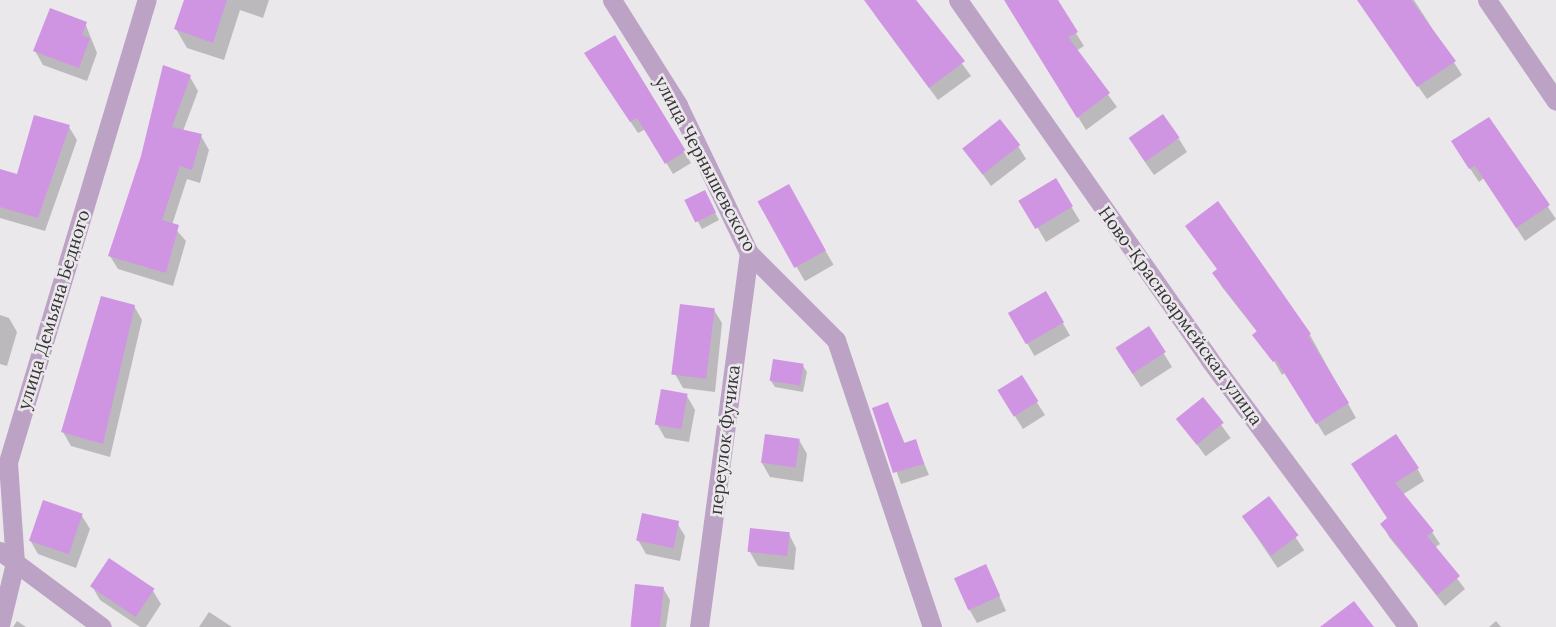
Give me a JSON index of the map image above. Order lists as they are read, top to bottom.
{
  "streets": {
    "street": [
      "улица Чернышевского",
      "улица Демьяна Бедного",
      "Ново-Красноармейская улица",
      "переулок Фучика"
    ]
  },
  "crossings": [
    ["улица Чернышевского", "переулок Фучика"]
  ]
}
